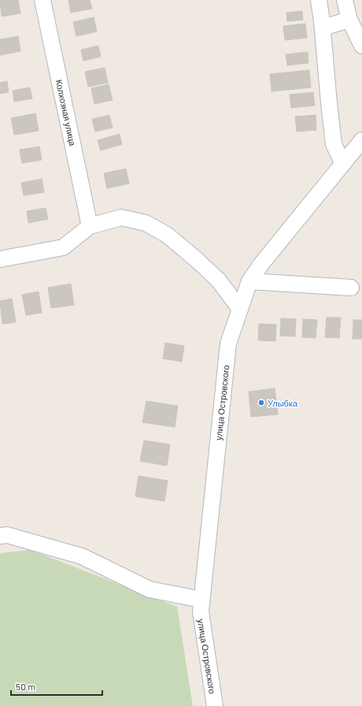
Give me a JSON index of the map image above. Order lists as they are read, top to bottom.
{
  "streets": {
    "street": ["Колхозная улица", "улица Островского"]
  },
  "places": ["Улыбка"],
  "scale_bar": "50 m"
}
